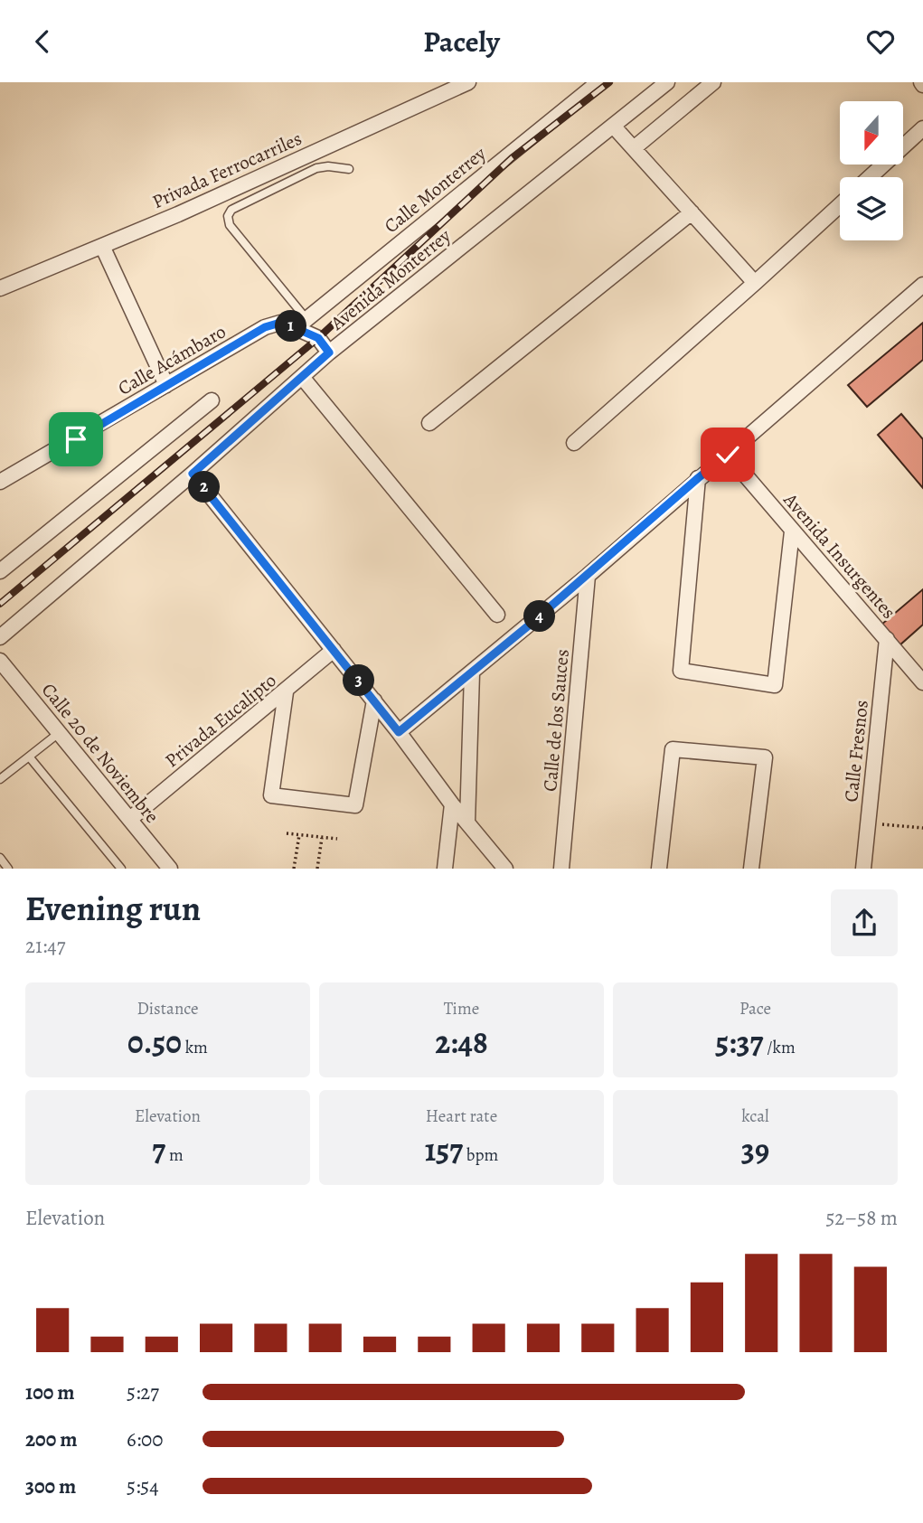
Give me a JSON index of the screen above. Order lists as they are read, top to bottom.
{
  "streets": {
    "street": [
      "Privada Ferrocarriles",
      "Calle Monterrey",
      "Avenida Monterrey",
      "Calle Acámbaro",
      "Avenida Insurgentes",
      "Privada Eucalipto",
      "Calle de los Sauces",
      "Calle Fresnos",
      "Calle 20 de Noviembre"
    ]
  },
  "crossings": [
    ["Calle Monterrey", "Calle Acámbaro"],
    ["Avenida Monterrey", "Calle Acámbaro"],
    ["Avenida Insurgentes", "Calle Fresnos"],
    ["Privada Eucalipto", "Calle 20 de Noviembre"]
  ],
  "north": "bottom",
  "page": {
    "header": "Pacely",
    "pins": [
      "1",
      "2",
      "4",
      "3"
    ],
    "heading": ["Evening run", "21:47"],
    "stats": [
      ["Distance", "0.50 km"],
      ["Time", "2:48"],
      ["Pace", "5:37 /km"],
      ["Elevation", "7 m"],
      ["Heart rate", "157 bpm"],
      ["kcal", "39"]
    ],
    "chart": ["Elevation", "52–58 m"],
    "list": [
      {
        "name": "100 m",
        "note": "5:27"
      },
      {
        "name": "200 m",
        "note": "6:00"
      },
      {
        "name": "300 m",
        "note": "5:54"
      }
    ]
  }
}
